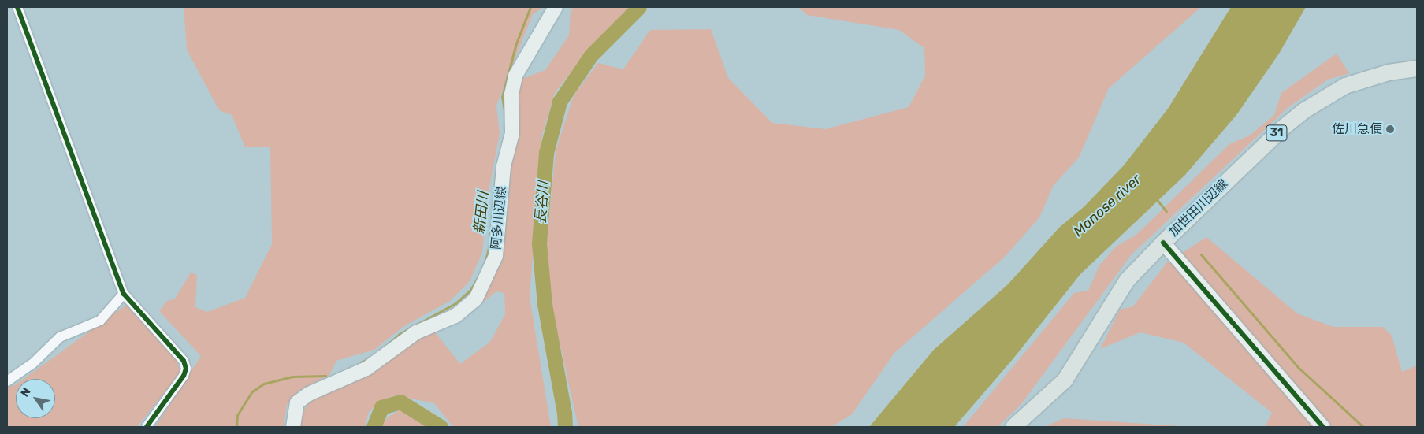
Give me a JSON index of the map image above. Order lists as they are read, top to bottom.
{
  "streets": {
    "main road": ["31", "加世田川辺線", "阿多川辺線"]
  },
  "water": ["長谷川", "Manose river", "新田川"],
  "places": ["佐川急便"],
  "north": "top left"
}
